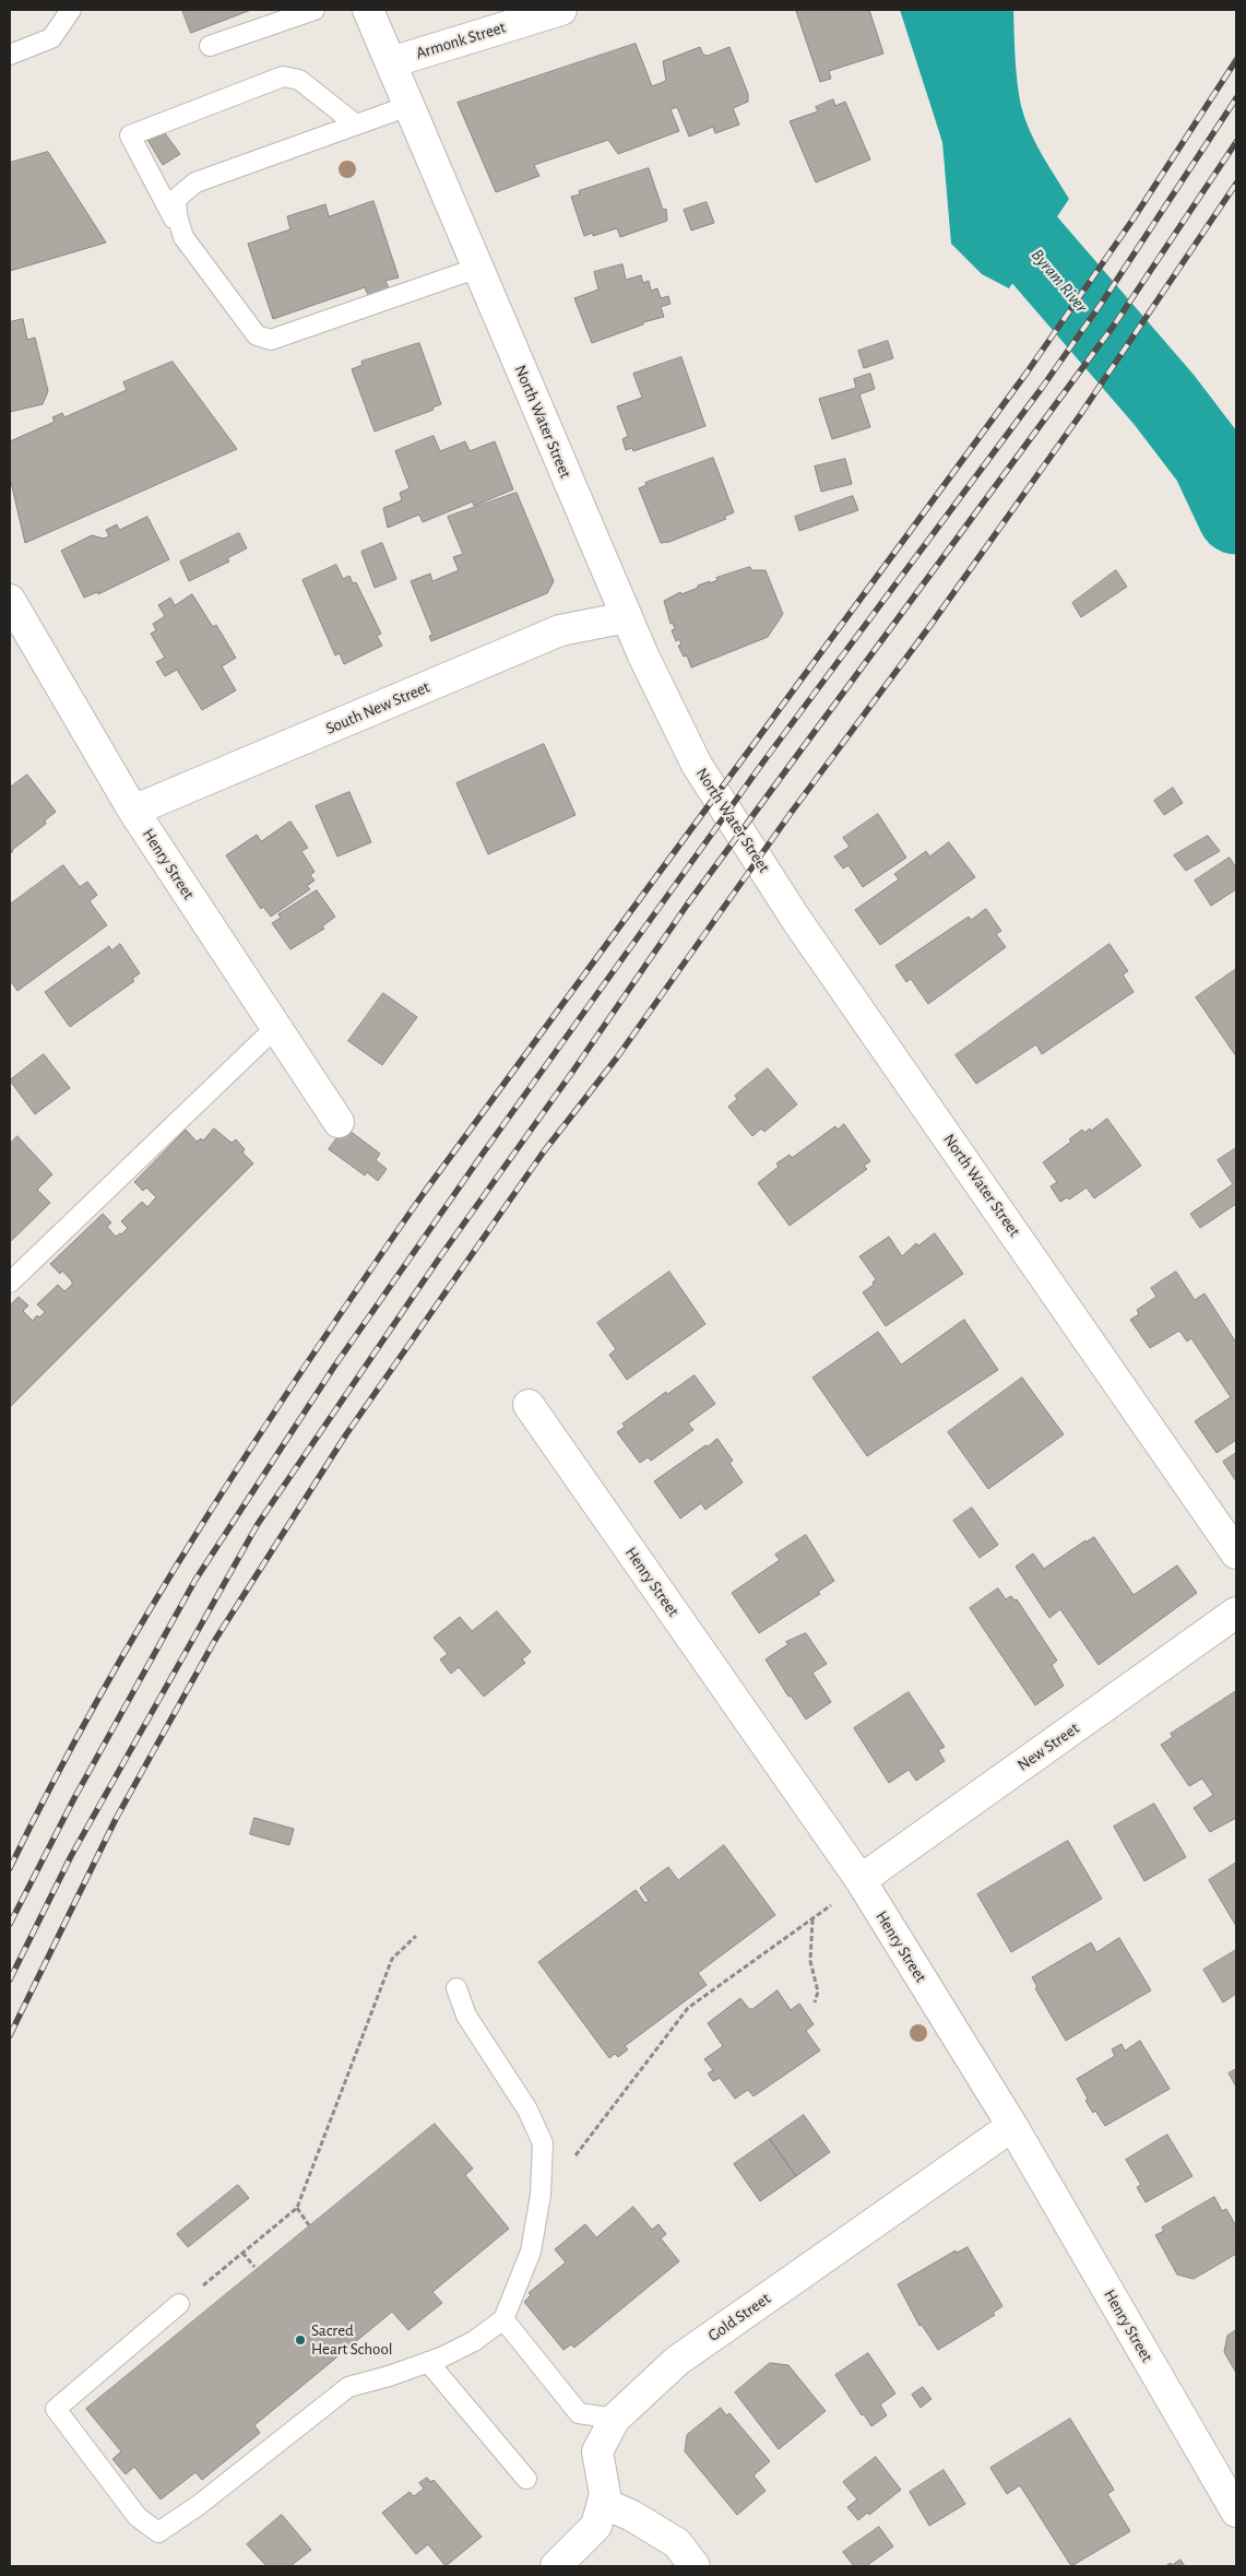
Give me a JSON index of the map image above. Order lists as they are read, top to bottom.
{
  "streets": {
    "street": [
      "Armonk Street",
      "North Water Street",
      "South New Street",
      "Henry Street",
      "New Street",
      "Gold Street"
    ]
  },
  "crossings": [
    ["Armonk Street", "North Water Street"],
    ["North Water Street", "South New Street"],
    ["South New Street", "Henry Street"],
    ["Henry Street", "New Street"],
    ["Henry Street", "Gold Street"]
  ],
  "water": ["Byram River"],
  "places": ["Sacred Heart School"]
}
